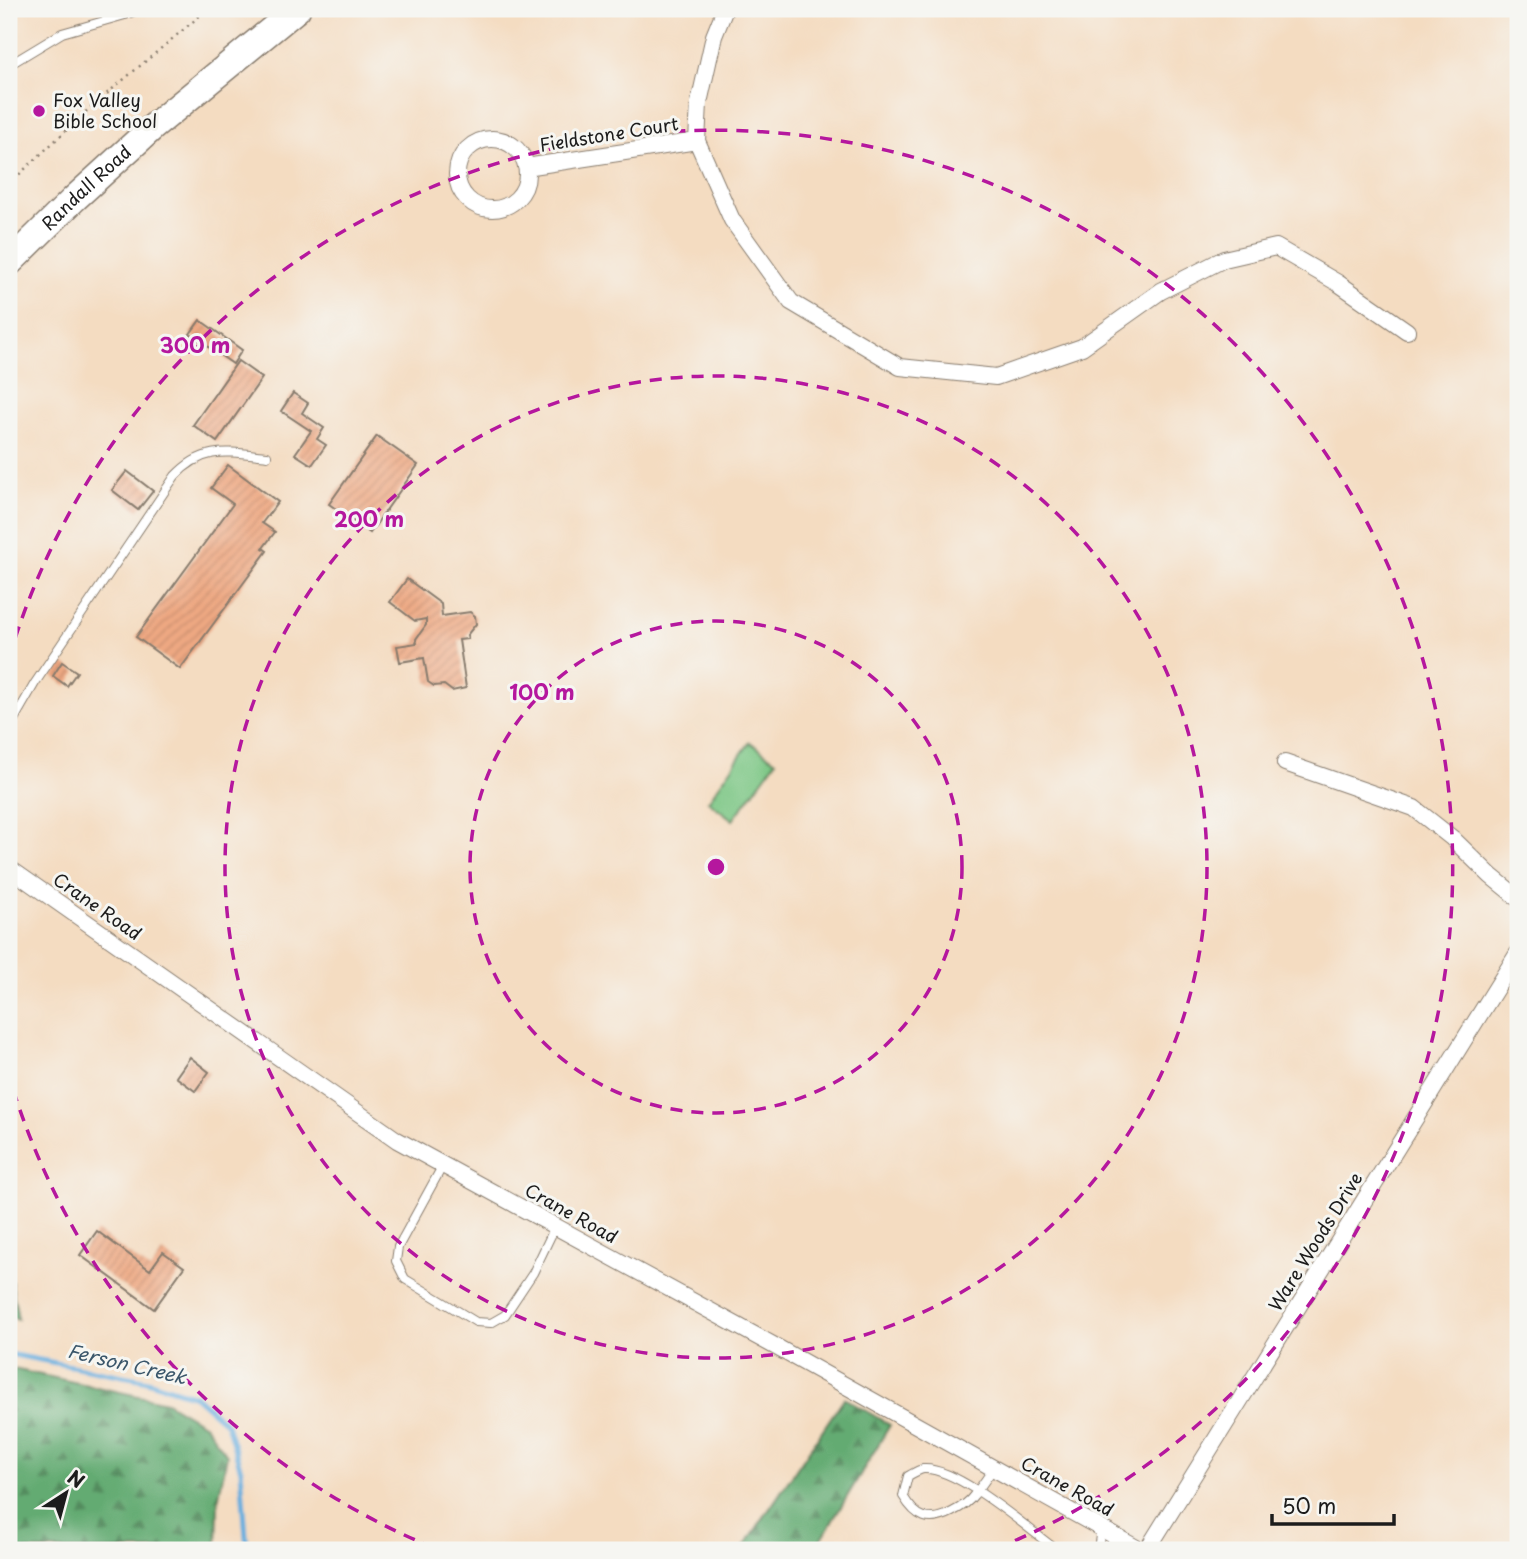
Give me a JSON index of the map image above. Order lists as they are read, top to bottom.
{
  "streets": {
    "main road": ["Randall Road"],
    "street": ["Fieldstone Court", "Crane Road", "Ware Woods Drive"]
  },
  "water": ["Ferson Creek"],
  "places": ["Fox Valley Bible School"],
  "scale_bar": "50 m",
  "north": "top right",
  "rings": ["300 m", "200 m", "100 m"]
}
